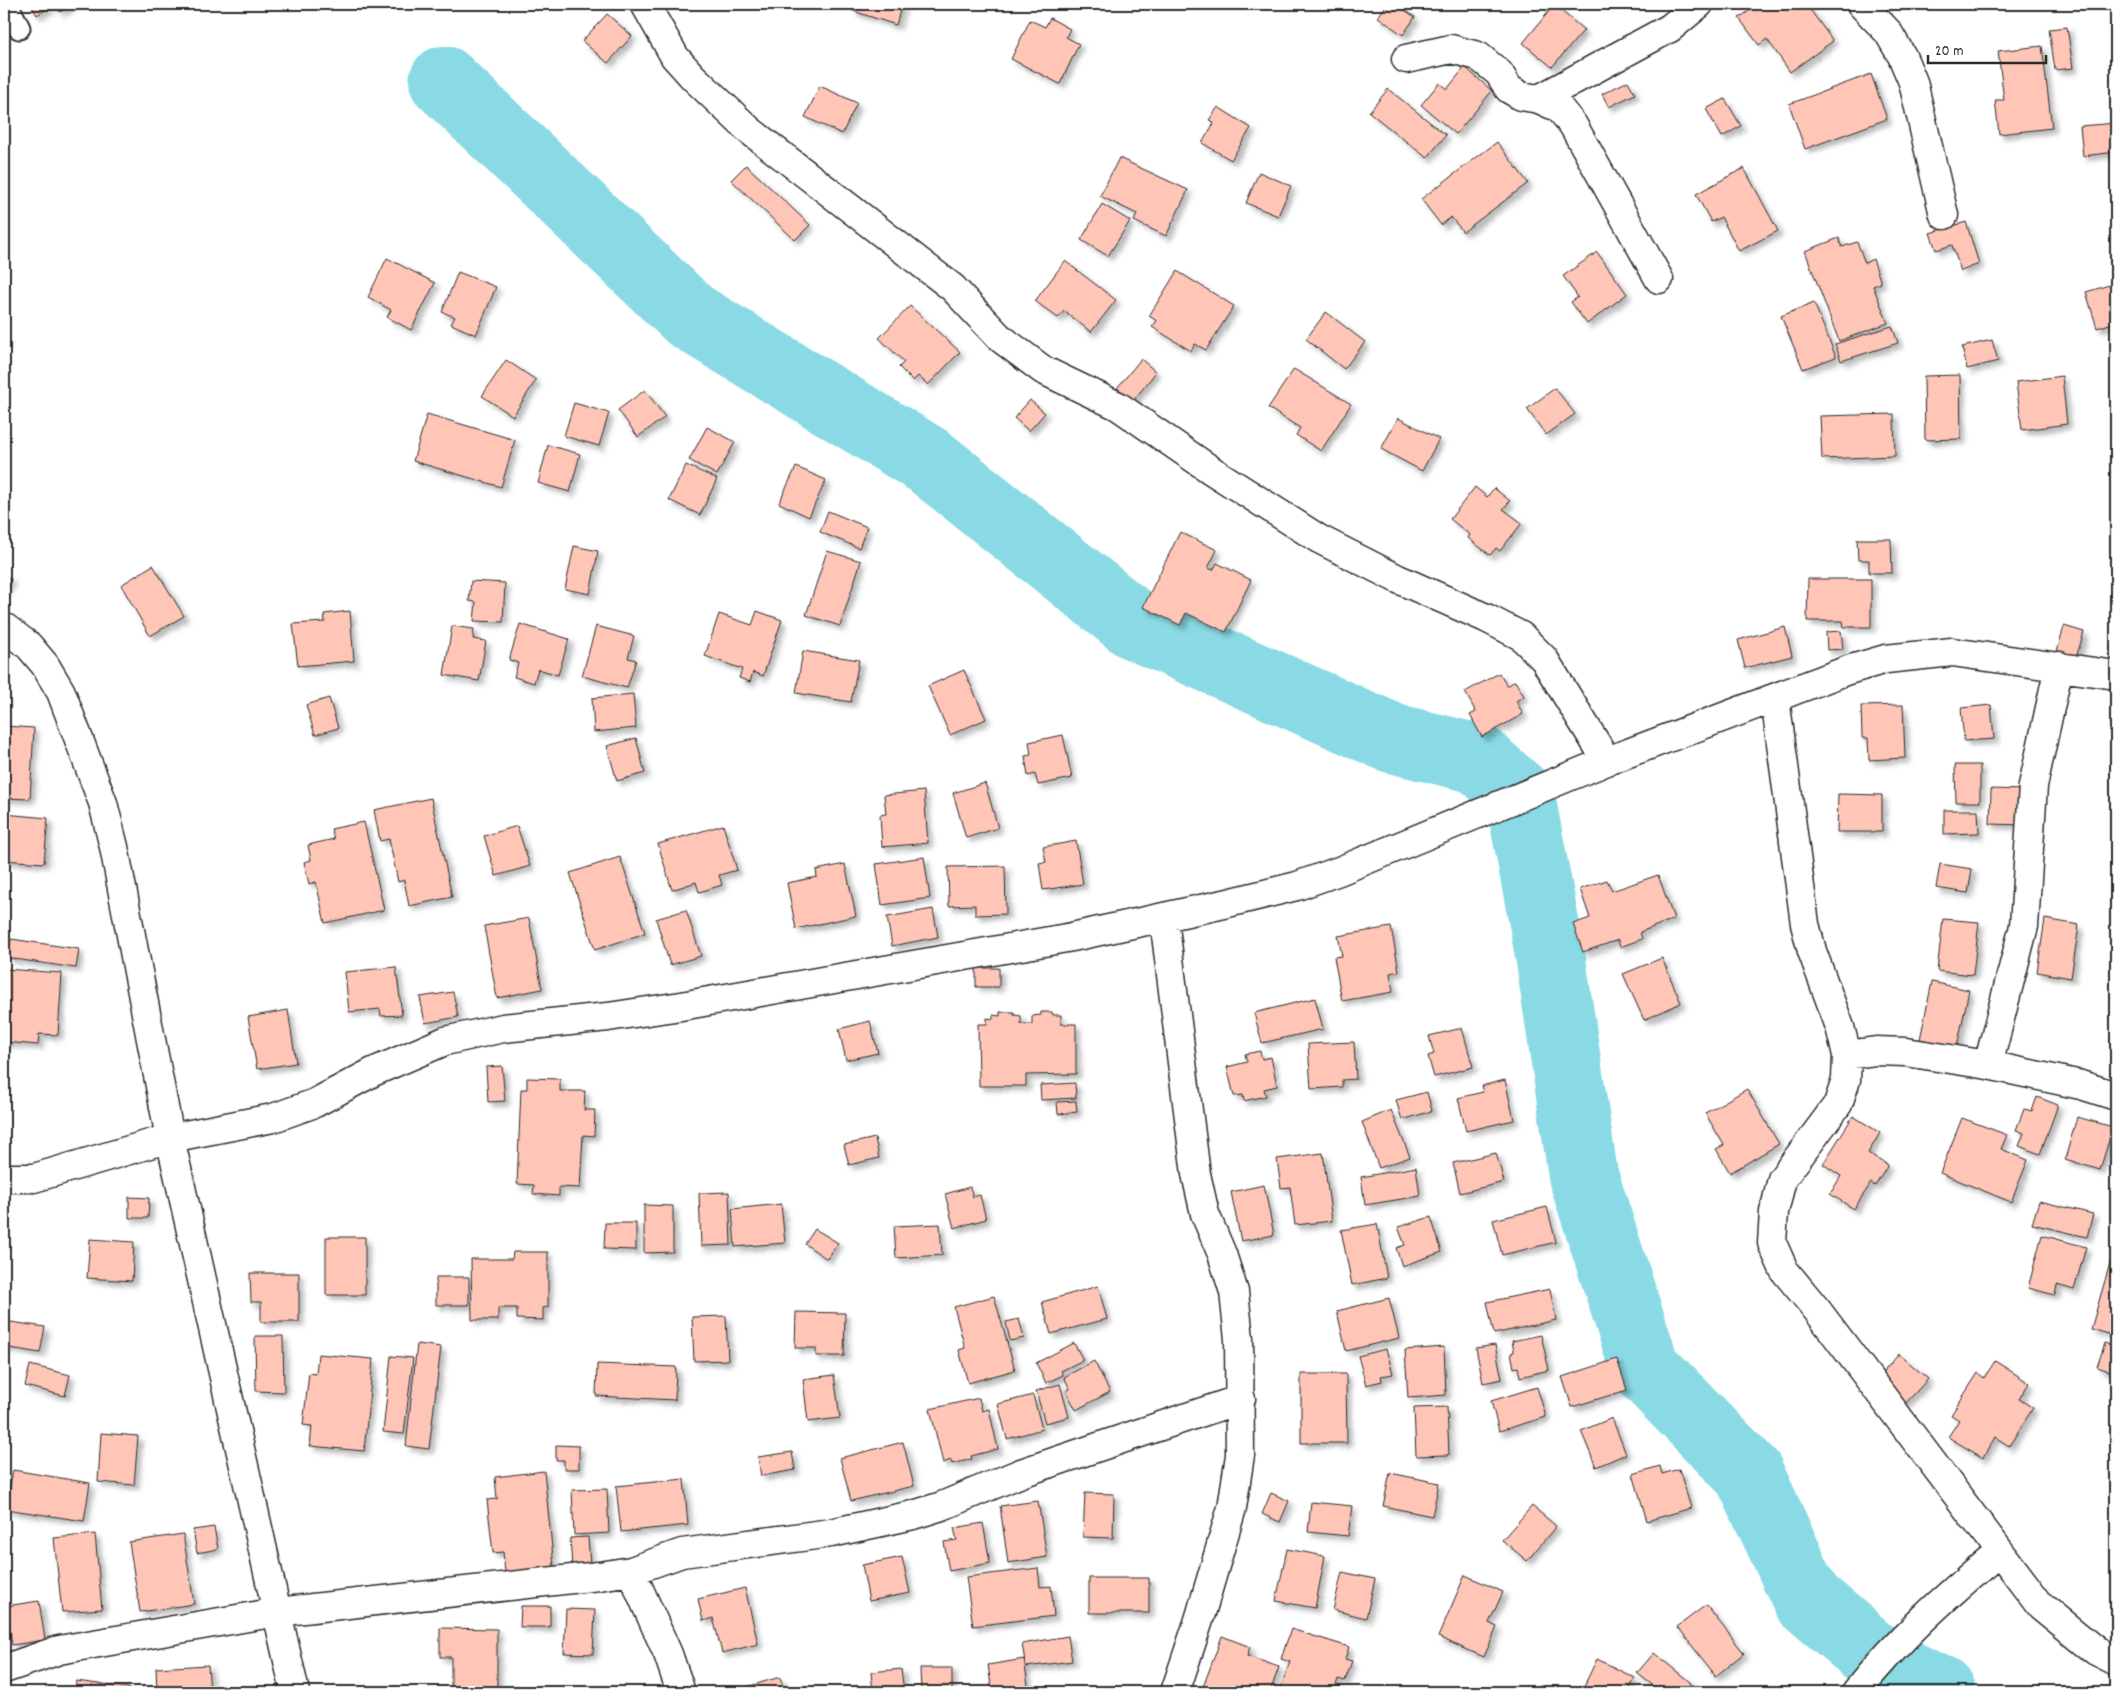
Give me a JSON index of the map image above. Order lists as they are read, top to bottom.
{
  "scale_bar": "20 m"
}
